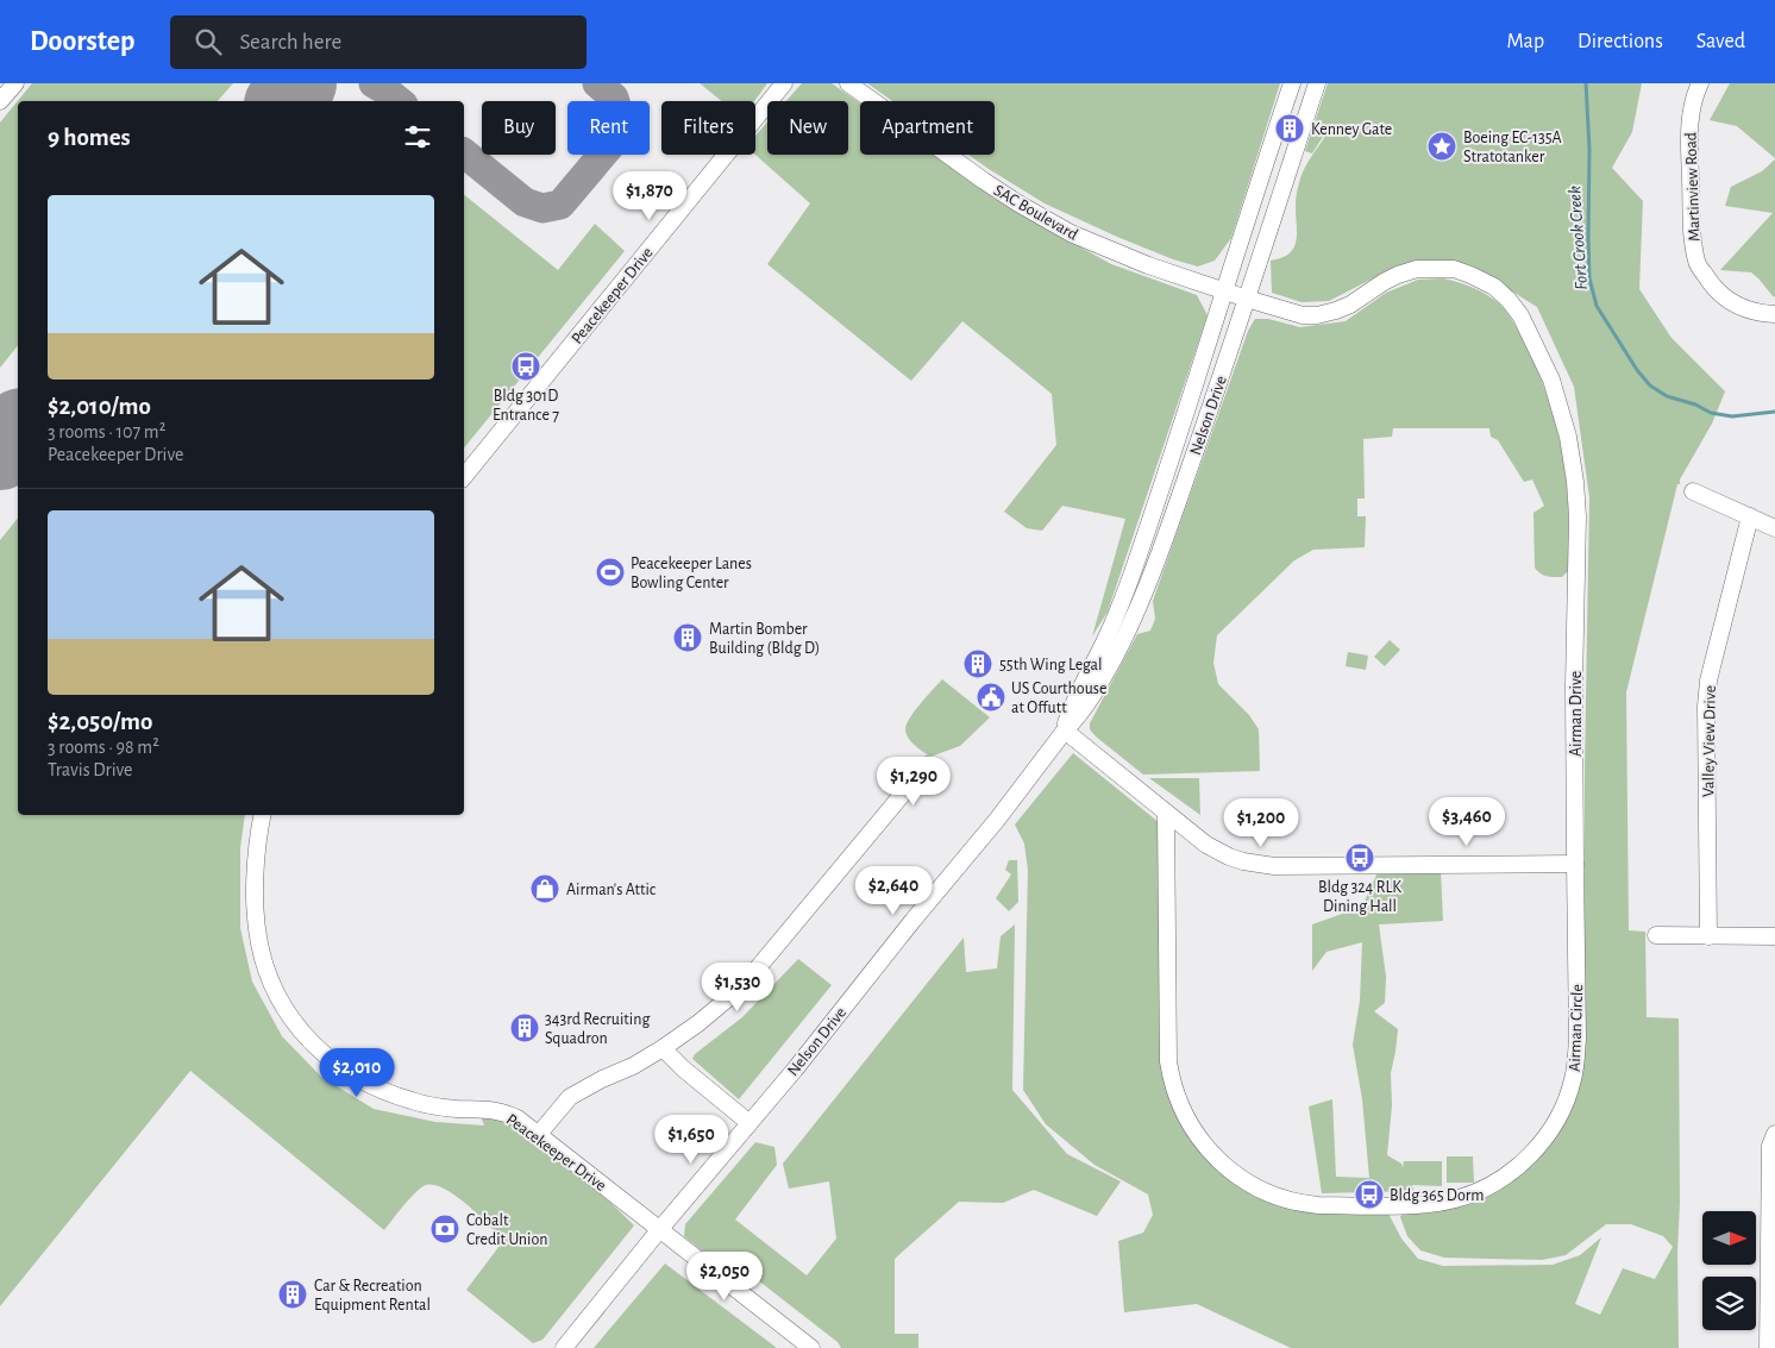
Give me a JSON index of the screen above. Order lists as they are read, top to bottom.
{
  "streets": {
    "street": [
      "Martinview Road",
      "SAC Boulevard",
      "Peacekeeper Drive",
      "Nelson Drive",
      "Airman Drive",
      "Valley View Drive",
      "Airman Circle"
    ]
  },
  "crossings": [
    ["SAC Boulevard", "Nelson Drive"],
    ["SAC Boulevard", "Airman Drive"],
    ["Peacekeeper Drive", "Nelson Drive"],
    ["Nelson Drive", "Airman Drive"],
    ["Airman Drive", "Airman Circle"]
  ],
  "water": ["Fort Crook Creek"],
  "places": {
    "building": [
      "Kenney Gate",
      "Martin Bomber Building (Bldg D)",
      "55th Wing Legal",
      "343rd Recruiting Squadron",
      "Car & Recreation Equipment Rental"
    ],
    "place": ["Boeing EC-135A Stratotanker"],
    "bus stop": ["Bldg 301D Entrance 7", "Bldg 324 RLK Dining Hall", "Bldg 365 Dorm"],
    "sports": ["Peacekeeper Lanes Bowling Center"],
    "public building": ["US Courthouse at Offutt"],
    "shop": ["Airman's Attic"],
    "bank": ["Cobalt Credit Union"]
  },
  "north": "right",
  "page": {
    "header": "Doorstep",
    "search": "Search here",
    "nav": ["Map", "Directions", "Saved"],
    "chip": [
      "Buy",
      "Rent",
      "Filters",
      "New",
      "Apartment"
    ],
    "heading": "9 homes",
    "price": [
      "$1,870",
      "$1,290",
      "$3,460",
      "$1,200",
      "$2,640",
      "$1,530",
      "$2,010",
      "$1,650",
      "$2,050"
    ],
    "list": [
      {
        "name": "$2,010/mo",
        "note": "3 rooms · 107 m² · Peacekeeper Drive"
      },
      {
        "name": "$2,050/mo",
        "note": "3 rooms · 98 m² · Travis Drive"
      }
    ]
  }
}
